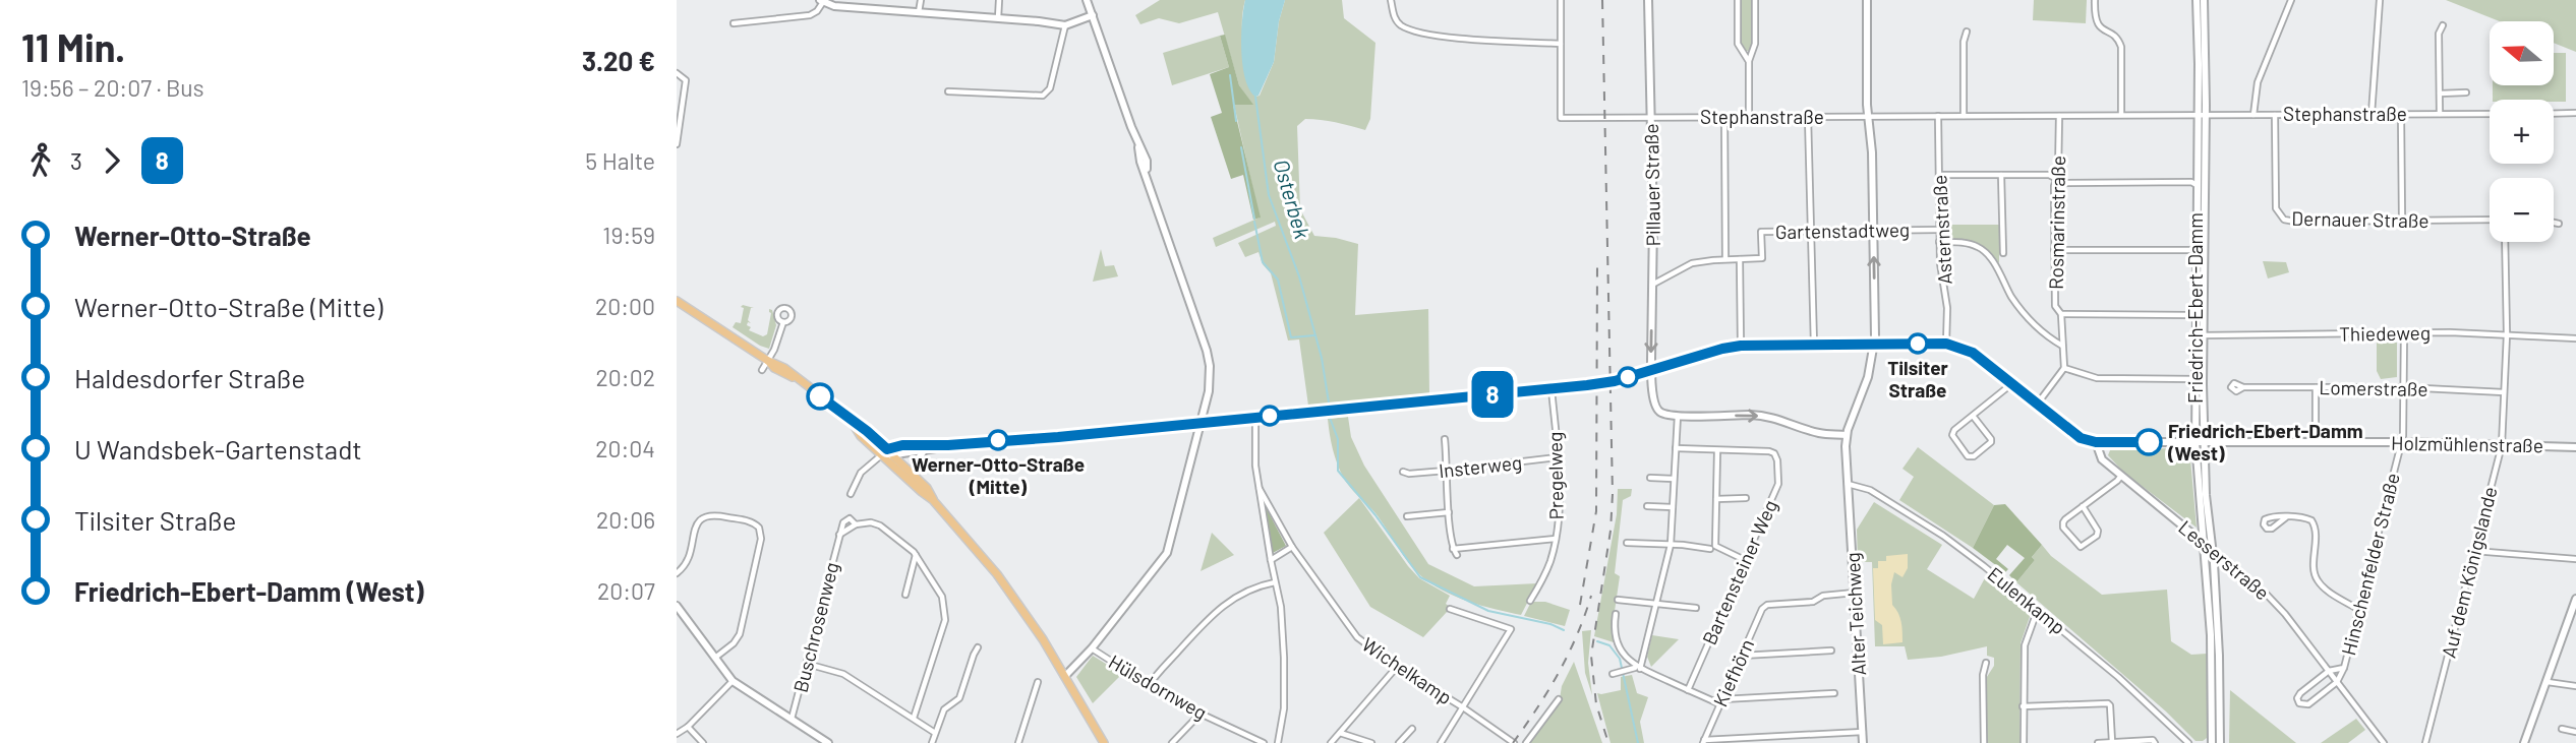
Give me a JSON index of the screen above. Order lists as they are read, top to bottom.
{
  "streets": {
    "street": [
      "Stephanstraße",
      "Pillauer Straße",
      "Dernauer Straße",
      "Rosmarinstraße",
      "Asternstraße",
      "Gartenstadtweg",
      "Friedrich-Ebert-Damm",
      "Thiedeweg",
      "Lomerstraße",
      "Holzmühlenstraße",
      "Insterweg",
      "Pregelweg",
      "Lesserstraße",
      "Hinschenfelder Straße",
      "Bartensteiner Weg",
      "Auf dem Königslande",
      "Eulenkamp",
      "Alter Teichweg",
      "Buschrosenweg",
      "Wichelkamp",
      "Kiefhörn",
      "Hülsdornweg"
    ]
  },
  "crossings": [
    ["Stephanstraße", "Pillauer Straße"],
    ["Stephanstraße", "Dernauer Straße"],
    ["Stephanstraße", "Rosmarinstraße"],
    ["Stephanstraße", "Asternstraße"],
    ["Stephanstraße", "Friedrich-Ebert-Damm"],
    ["Pillauer Straße", "Gartenstadtweg"],
    ["Asternstraße", "Gartenstadtweg"],
    ["Friedrich-Ebert-Damm", "Thiedeweg"],
    ["Friedrich-Ebert-Damm", "Holzmühlenstraße"],
    ["Friedrich-Ebert-Damm", "Lesserstraße"],
    ["Thiedeweg", "Hinschenfelder Straße"],
    ["Thiedeweg", "Auf dem Königslande"],
    ["Lomerstraße", "Hinschenfelder Straße"],
    ["Lomerstraße", "Auf dem Königslande"],
    ["Holzmühlenstraße", "Lesserstraße"],
    ["Holzmühlenstraße", "Hinschenfelder Straße"],
    ["Holzmühlenstraße", "Auf dem Königslande"],
    ["Insterweg", "Pregelweg"],
    ["Lesserstraße", "Hinschenfelder Straße"],
    ["Eulenkamp", "Alter Teichweg"],
    ["Alter Teichweg", "Kiefhörn"]
  ],
  "water": ["Osterbek"],
  "places": ["Tilsiter Straße", "Werner-Otto-Straße (Mitte)", "Friedrich-Ebert-Damm (West)"],
  "lines": ["bus line 8"],
  "north": "left",
  "page": {
    "heading": ["11 Min.", "19:56 – 20:07 · Bus", "3.20 €"],
    "on_map": "8",
    "map_buttons": ["+", "−"],
    "legs": ["3", "8", "5 Halte"],
    "list": [
      {
        "name": "Werner-Otto-Straße",
        "value": "19:59"
      },
      {
        "name": "Werner-Otto-Straße (Mitte)",
        "value": "20:00"
      },
      {
        "name": "Haldesdorfer Straße",
        "value": "20:02"
      },
      {
        "name": "U Wandsbek-Gartenstadt",
        "value": "20:04"
      },
      {
        "name": "Tilsiter Straße",
        "value": "20:06"
      },
      {
        "name": "Friedrich-Ebert-Damm (West)",
        "value": "20:07"
      }
    ]
  }
}
